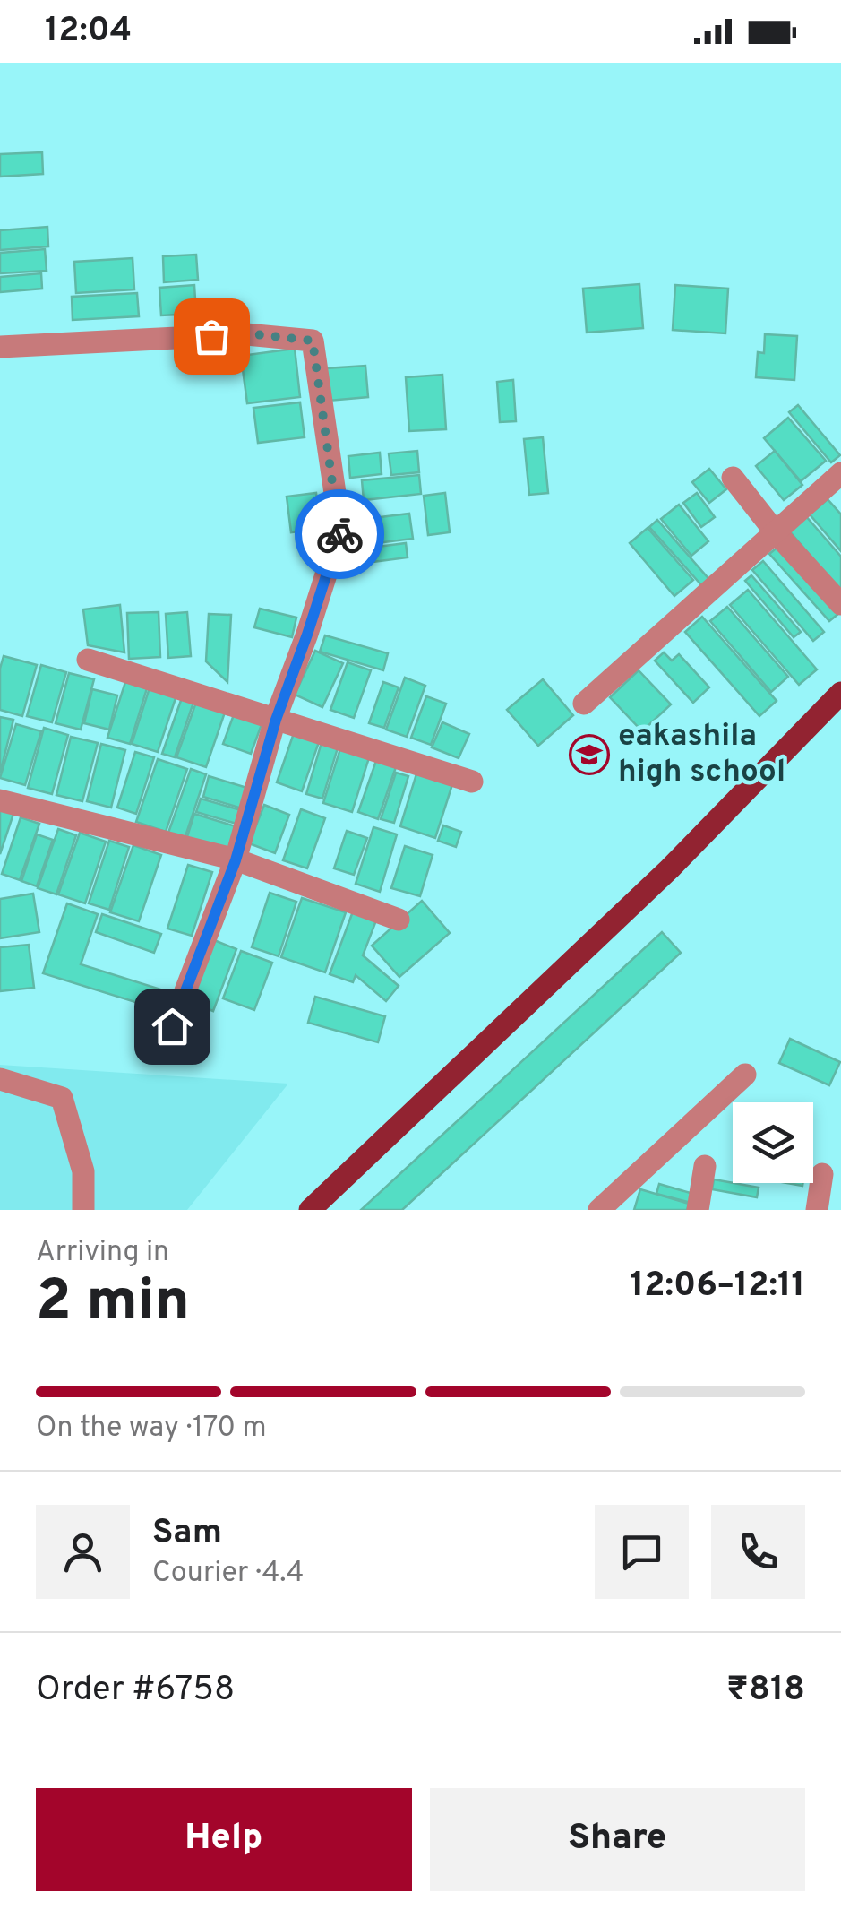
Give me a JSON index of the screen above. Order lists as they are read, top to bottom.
{
  "places": {
    "school or university": ["eakashila high school"]
  },
  "page": {
    "status": "12:04",
    "heading": ["2 min", "Arriving in", "12:06–12:11"],
    "panel": [
      "Sam",
      "Courier · 4.4",
      "Order #6758",
      "₹818"
    ],
    "bar": "On the way · 170 m",
    "buttons": ["Help", "Share"]
  }
}
